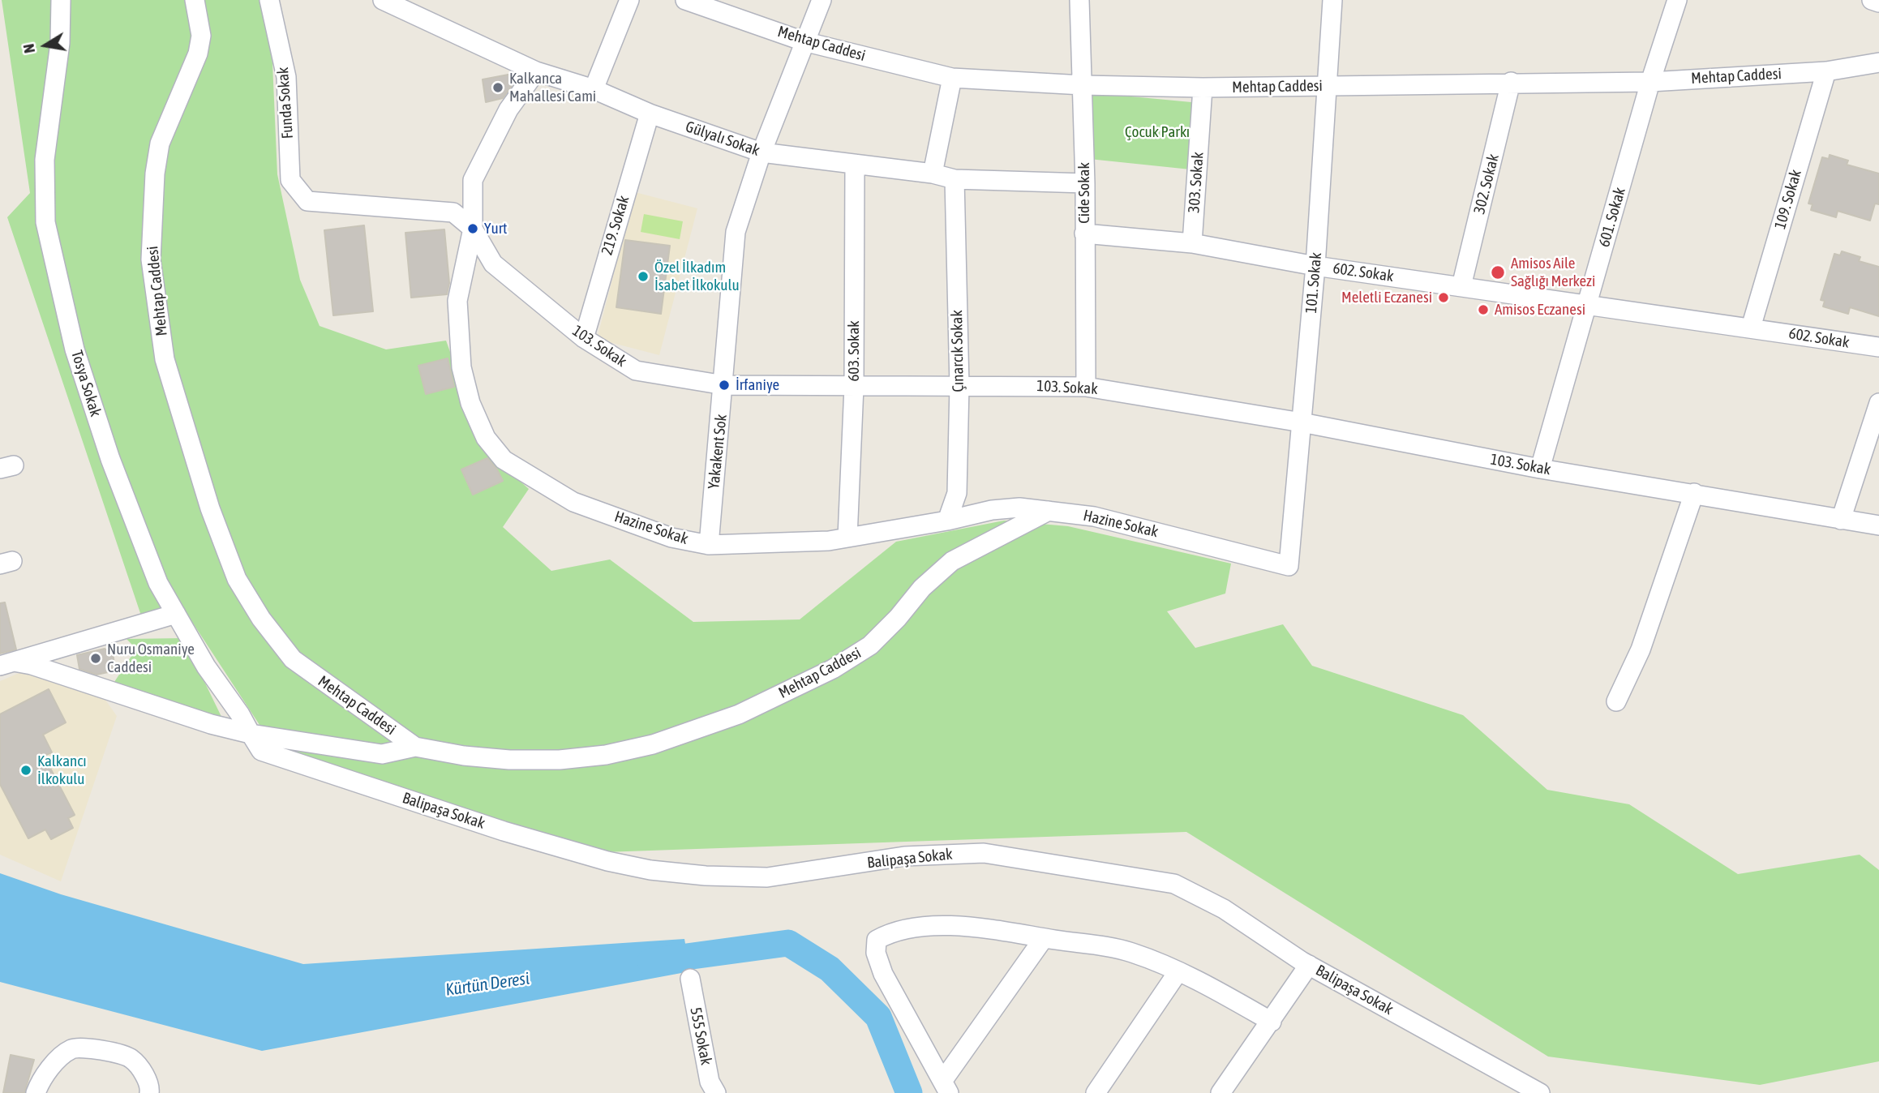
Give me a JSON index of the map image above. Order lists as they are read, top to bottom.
{
  "streets": {
    "street": [
      "Mehtap Caddesi",
      "Funda Sokak",
      "Gülyalı Sokak",
      "303. Sokak",
      "302. Sokak",
      "Cide Sokak",
      "109. Sokak",
      "601. Sokak",
      "219. Sokak",
      "602. Sokak",
      "101. Sokak",
      "103. Sokak",
      "603. Sokak",
      "Çınarcık Sokak",
      "Tosya Sokak",
      "Yakakent Sok",
      "Hazine Sokak",
      "Balipaşa Sokak",
      "555 Sokak"
    ]
  },
  "crossings": [
    ["Mehtap Caddesi", "303. Sokak"],
    ["Mehtap Caddesi", "302. Sokak"],
    ["Mehtap Caddesi", "Cide Sokak"],
    ["Mehtap Caddesi", "109. Sokak"],
    ["Mehtap Caddesi", "601. Sokak"],
    ["Mehtap Caddesi", "101. Sokak"],
    ["Mehtap Caddesi", "Yakakent Sok"],
    ["Mehtap Caddesi", "Hazine Sokak"],
    ["Funda Sokak", "103. Sokak"],
    ["Gülyalı Sokak", "Cide Sokak"],
    ["Gülyalı Sokak", "219. Sokak"],
    ["Gülyalı Sokak", "603. Sokak"],
    ["Gülyalı Sokak", "Çınarcık Sokak"],
    ["Gülyalı Sokak", "Yakakent Sok"],
    ["Gülyalı Sokak", "Hazine Sokak"],
    ["303. Sokak", "602. Sokak"],
    ["302. Sokak", "602. Sokak"],
    ["Cide Sokak", "602. Sokak"],
    ["Cide Sokak", "103. Sokak"],
    ["109. Sokak", "602. Sokak"],
    ["601. Sokak", "602. Sokak"],
    ["601. Sokak", "103. Sokak"],
    ["219. Sokak", "103. Sokak"],
    ["602. Sokak", "101. Sokak"],
    ["101. Sokak", "103. Sokak"],
    ["101. Sokak", "Hazine Sokak"],
    ["103. Sokak", "603. Sokak"],
    ["103. Sokak", "Çınarcık Sokak"],
    ["103. Sokak", "Yakakent Sok"],
    ["103. Sokak", "Hazine Sokak"],
    ["603. Sokak", "Hazine Sokak"],
    ["Çınarcık Sokak", "Hazine Sokak"],
    ["Tosya Sokak", "Balipaşa Sokak"],
    ["Yakakent Sok", "Hazine Sokak"]
  ],
  "water": ["Kürtün Deresi"],
  "parks": ["Çocuk Parkı"],
  "places": [
    "Kalkanca Mahallesi Cami",
    "Yurt",
    "Amisos Aile Sağlığı Merkezi",
    "Özel İlkadım İsabet İlkokulu",
    "Meletli Eczanesi",
    "Amisos Eczanesi",
    "İrfaniye",
    "Nuru Osmaniye Caddesi",
    "Kalkancı İlkokulu"
  ],
  "north": "left"
}
